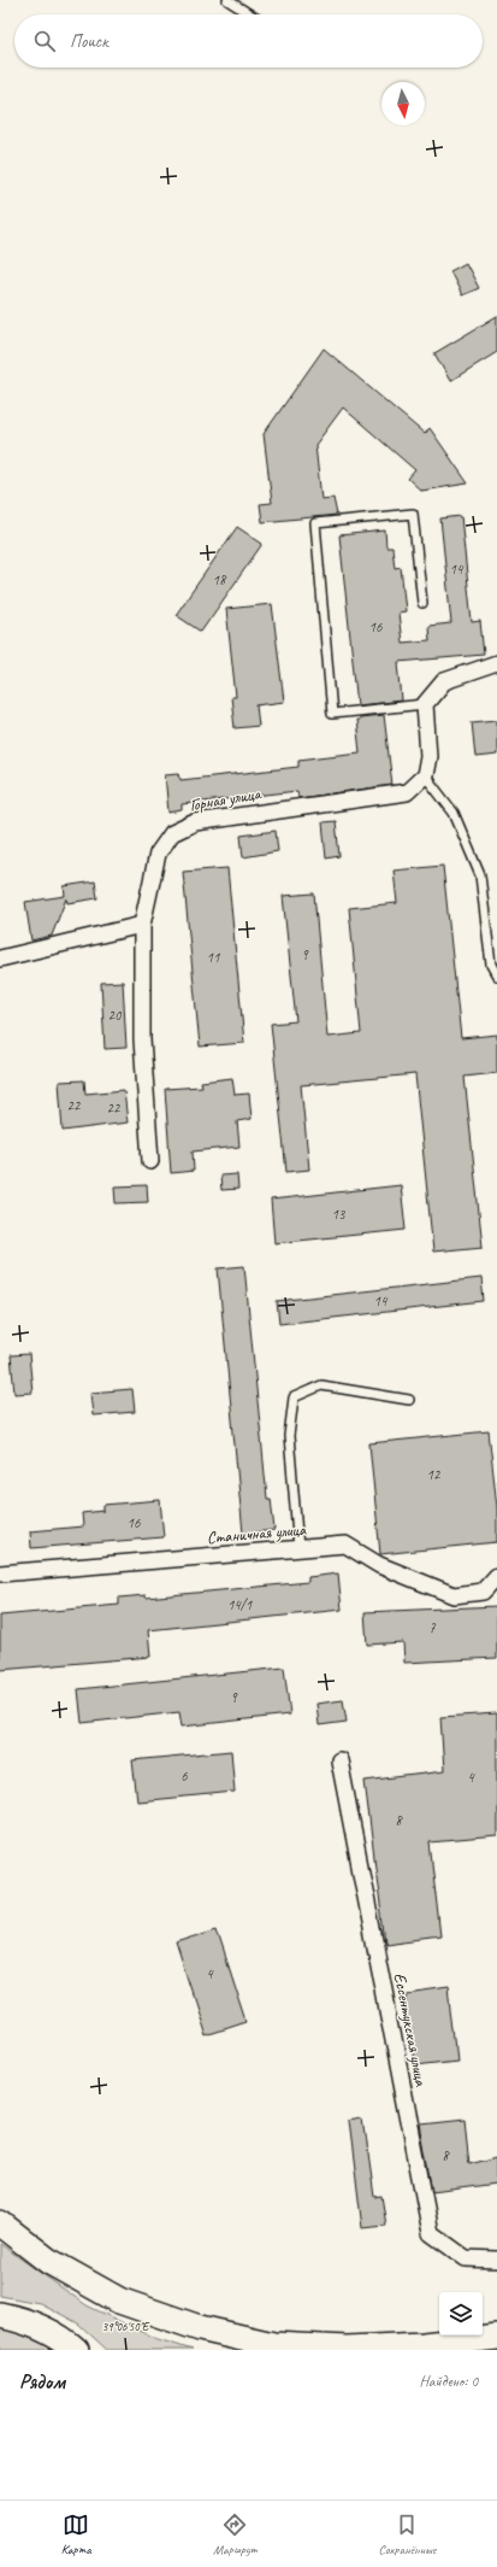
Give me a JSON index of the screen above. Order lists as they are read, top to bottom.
{
  "streets": {
    "street": ["Горная улица", "Станичная улица", "Ессентукская улица"]
  },
  "house_numbers": [
    "14",
    "18",
    "16",
    "9",
    "11",
    "20",
    "22",
    "22",
    "13",
    "14",
    "12",
    "16",
    "14/1",
    "7",
    "9",
    "6",
    "4",
    "8",
    "4",
    "8"
  ],
  "north": "bottom",
  "page": {
    "search": "Поиск",
    "heading": ["Рядом", "Найдено: 0"],
    "nav": ["Карта", "Маршрут", "Сохранённые"]
  },
  "coordinates": ["39°06'50\"E"]
}
